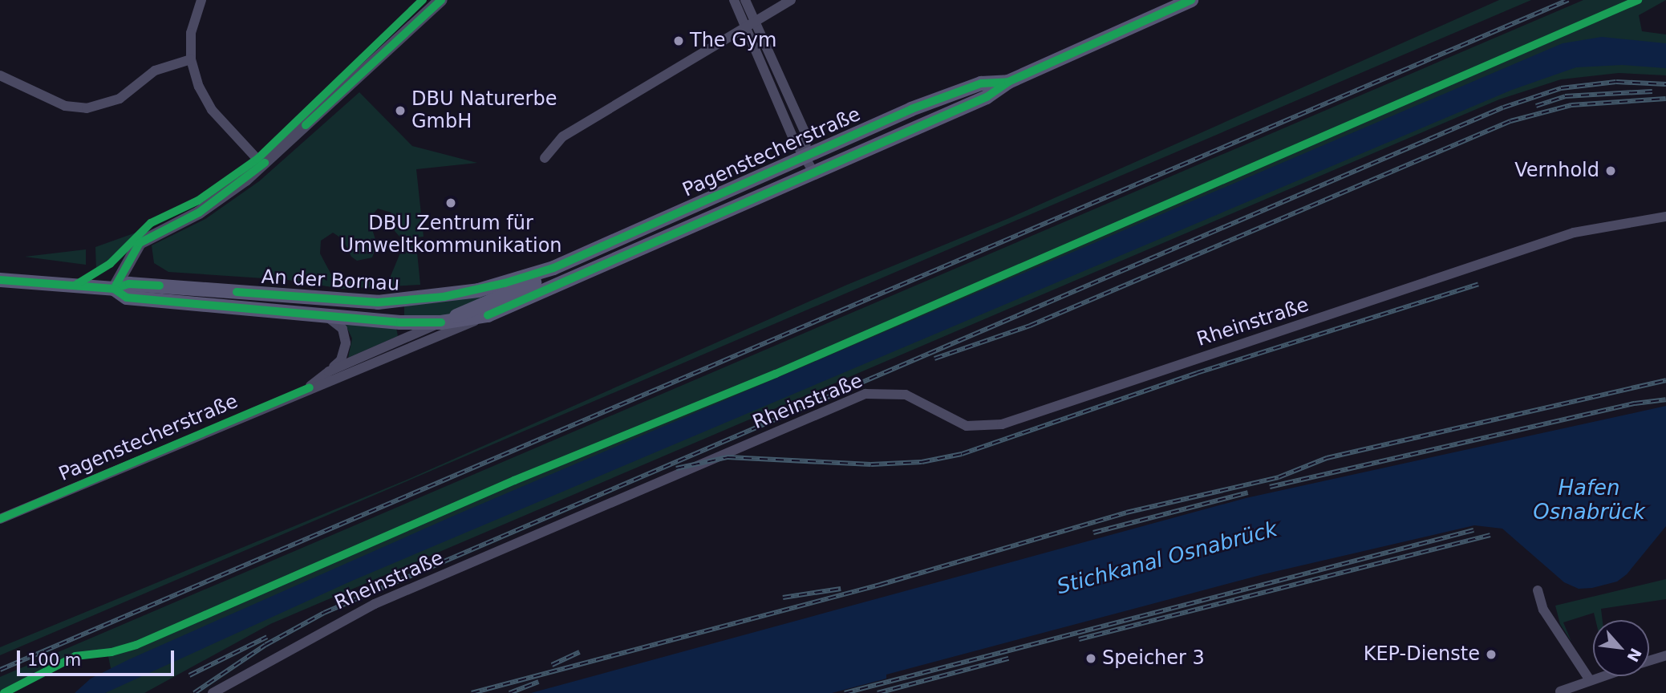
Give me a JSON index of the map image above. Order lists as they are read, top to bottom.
{
  "streets": {
    "main road": ["Pagenstecherstraße", "An der Bornau"],
    "street": ["Rheinstraße"]
  },
  "crossings": [
    ["Pagenstecherstraße", "An der Bornau"]
  ],
  "water": ["Hafen Osnabrück", "Stichkanal Osnabrück"],
  "places": [
    "The Gym",
    "DBU Naturerbe GmbH",
    "Vernhold",
    "DBU Zentrum für Umweltkommunikation",
    "KEP-Dienste",
    "Speicher 3"
  ],
  "scale_bar": "100 m",
  "north": "bottom right"
}
